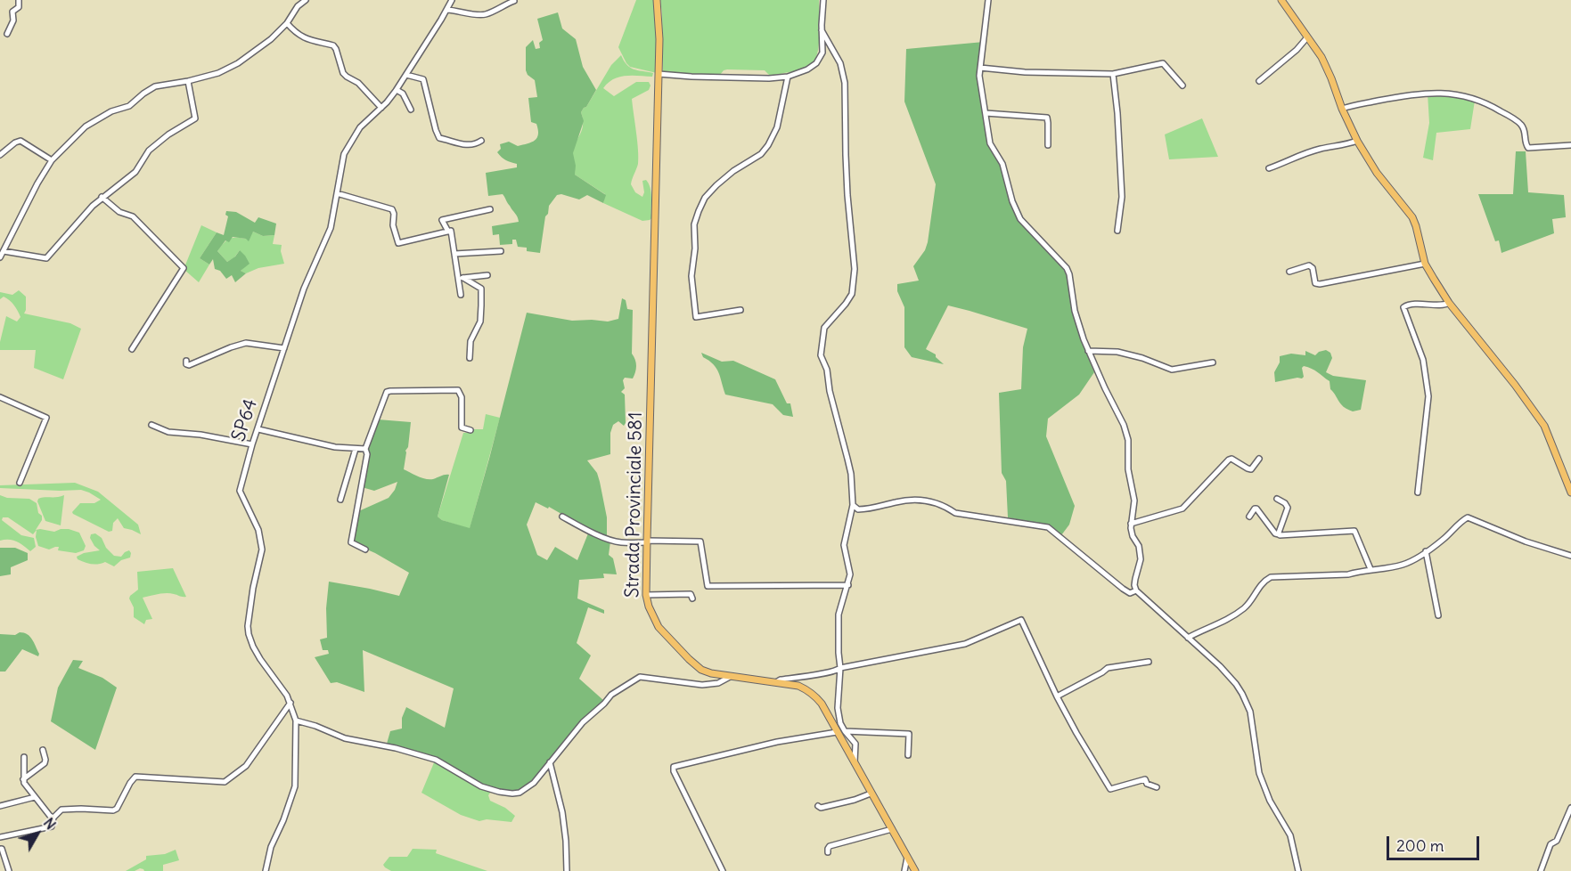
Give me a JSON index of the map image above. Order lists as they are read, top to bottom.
{
  "streets": {
    "main road": ["Strada Provinciale 581"],
    "street": ["SP64"]
  },
  "scale_bar": "200 m",
  "north": "top right"
}
